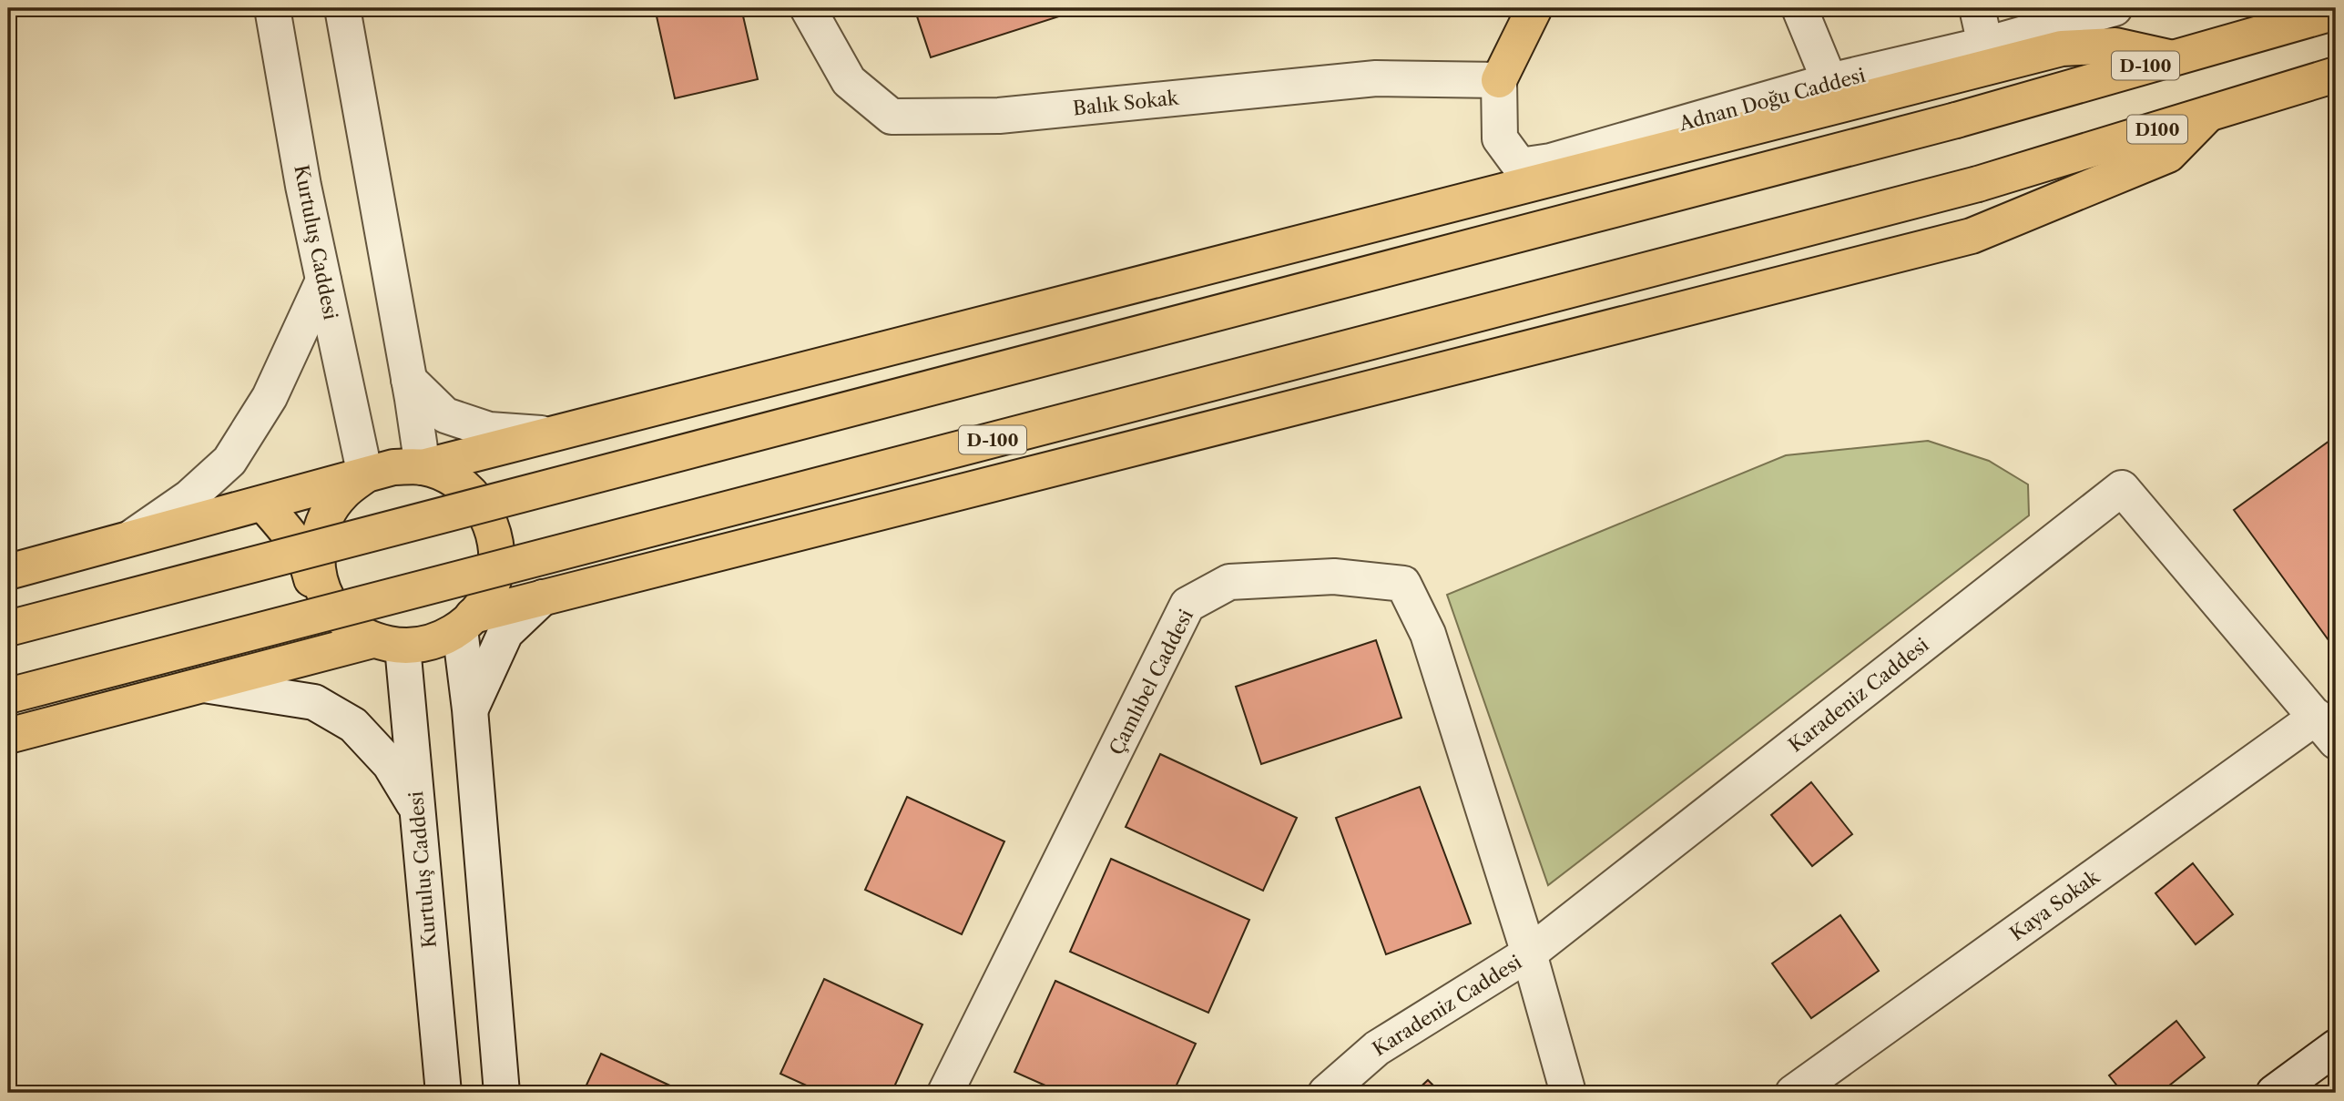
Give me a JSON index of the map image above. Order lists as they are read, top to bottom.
{
  "streets": {
    "main road": ["D-100", "D100"],
    "street": [
      "Adnan Doğu Caddesi",
      "Balık Sokak",
      "Kurtuluş Caddesi",
      "Çamlıbel Caddesi",
      "Karadeniz Caddesi",
      "Kaya Sokak"
    ]
  },
  "crossings": [
    ["D-100", "D100"],
    ["Adnan Doğu Caddesi", "Balık Sokak"],
    ["Çamlıbel Caddesi", "Karadeniz Caddesi"],
    ["Karadeniz Caddesi", "Kaya Sokak"]
  ]
}
